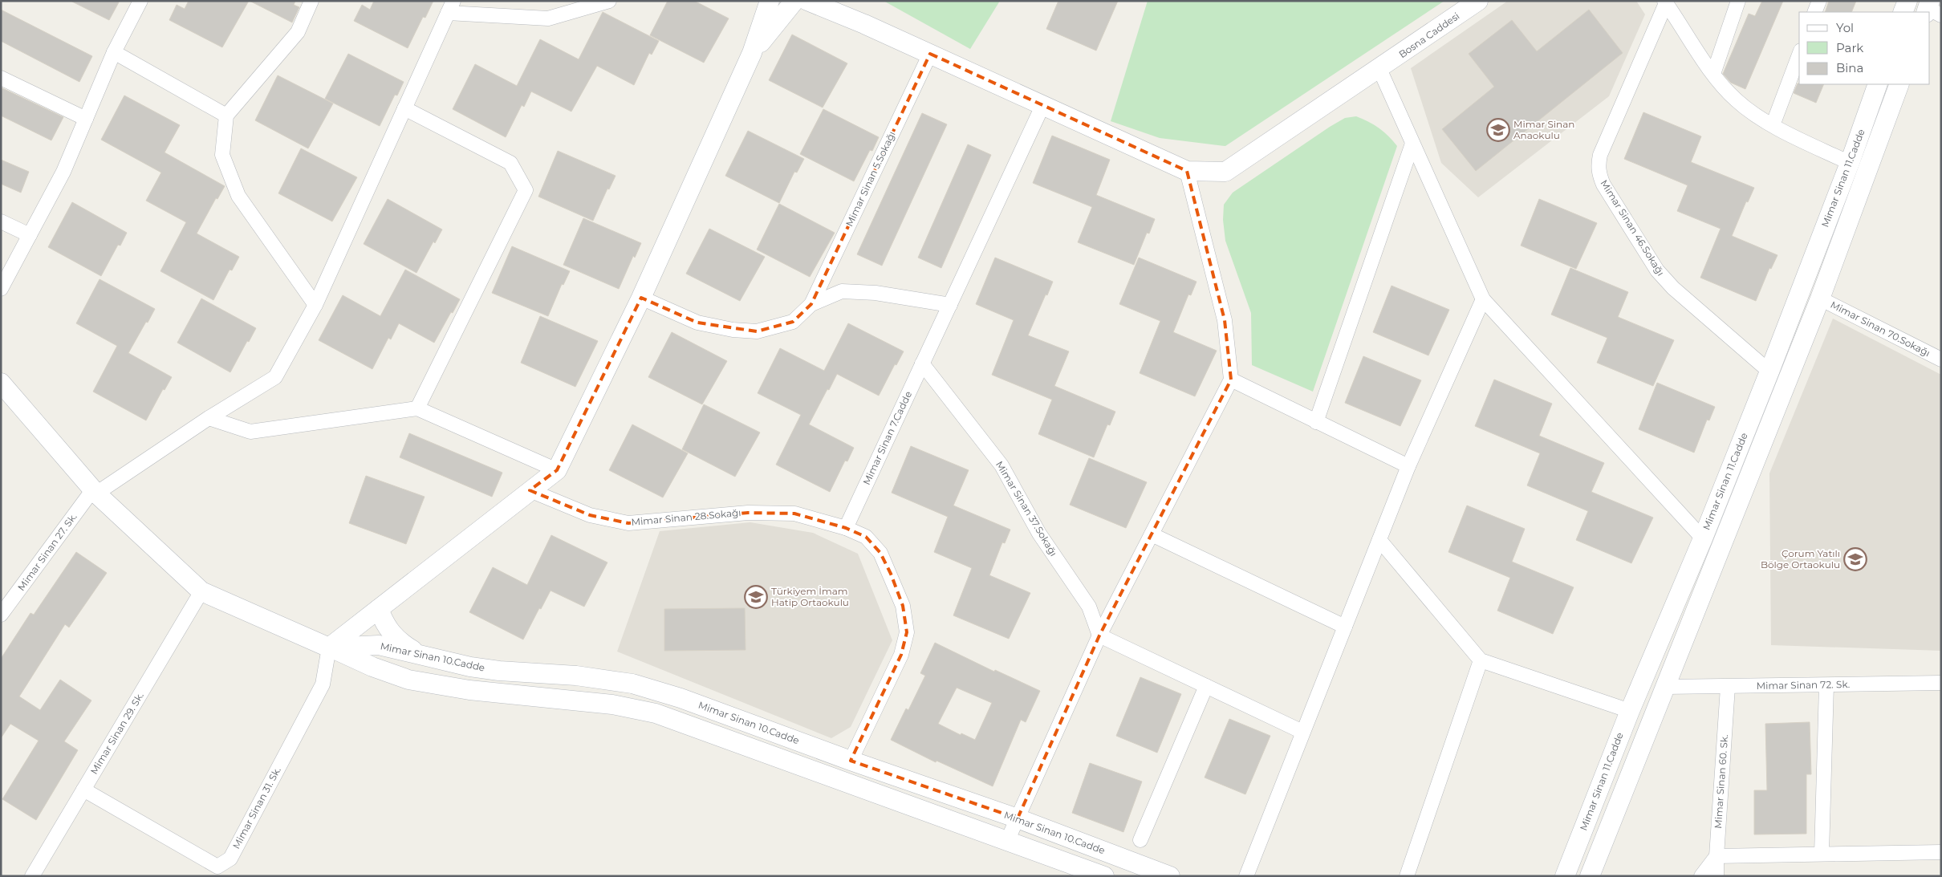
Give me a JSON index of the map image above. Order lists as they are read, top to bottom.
{
  "streets": {
    "street": [
      "Bosna Caddesi",
      "Mimar Sinan 11.Cadde",
      "Mimar Sinan 5.Sokağı",
      "Mimar Sinan 46.Sokağı",
      "Mimar Sinan 70.Sokağı",
      "Mimar Sinan 7.Cadde",
      "Mimar Sinan 37.Sokağı",
      "Mimar Sinan 28.Sokağı",
      "Mimar Sinan 27. Sk.",
      "Mimar Sinan 10.Cadde",
      "Mimar Sinan 72. Sk.",
      "Mimar Sinan 29. Sk.",
      "Mimar Sinan 60. Sk.",
      "Mimar Sinan 31. Sk."
    ]
  },
  "crossings": [
    ["Mimar Sinan 11.Cadde", "Mimar Sinan 46.Sokağı"],
    ["Mimar Sinan 11.Cadde", "Mimar Sinan 70.Sokağı"],
    ["Mimar Sinan 11.Cadde", "Mimar Sinan 72. Sk."],
    ["Mimar Sinan 7.Cadde", "Mimar Sinan 37.Sokağı"],
    ["Mimar Sinan 7.Cadde", "Mimar Sinan 28.Sokağı"],
    ["Mimar Sinan 10.Cadde", "Mimar Sinan 31. Sk."],
    ["Mimar Sinan 72. Sk.", "Mimar Sinan 60. Sk."],
    ["Mimar Sinan 29. Sk.", "Mimar Sinan 31. Sk."]
  ],
  "places": {
    "school or university": ["Mimar Sinan Anaokulu", "Çorum Yatılı Bölge Ortaokulu", "Türkiyem İmam Hatip Ortaokulu"]
  },
  "legend": ["Yol", "Park", "Bina"]
}
